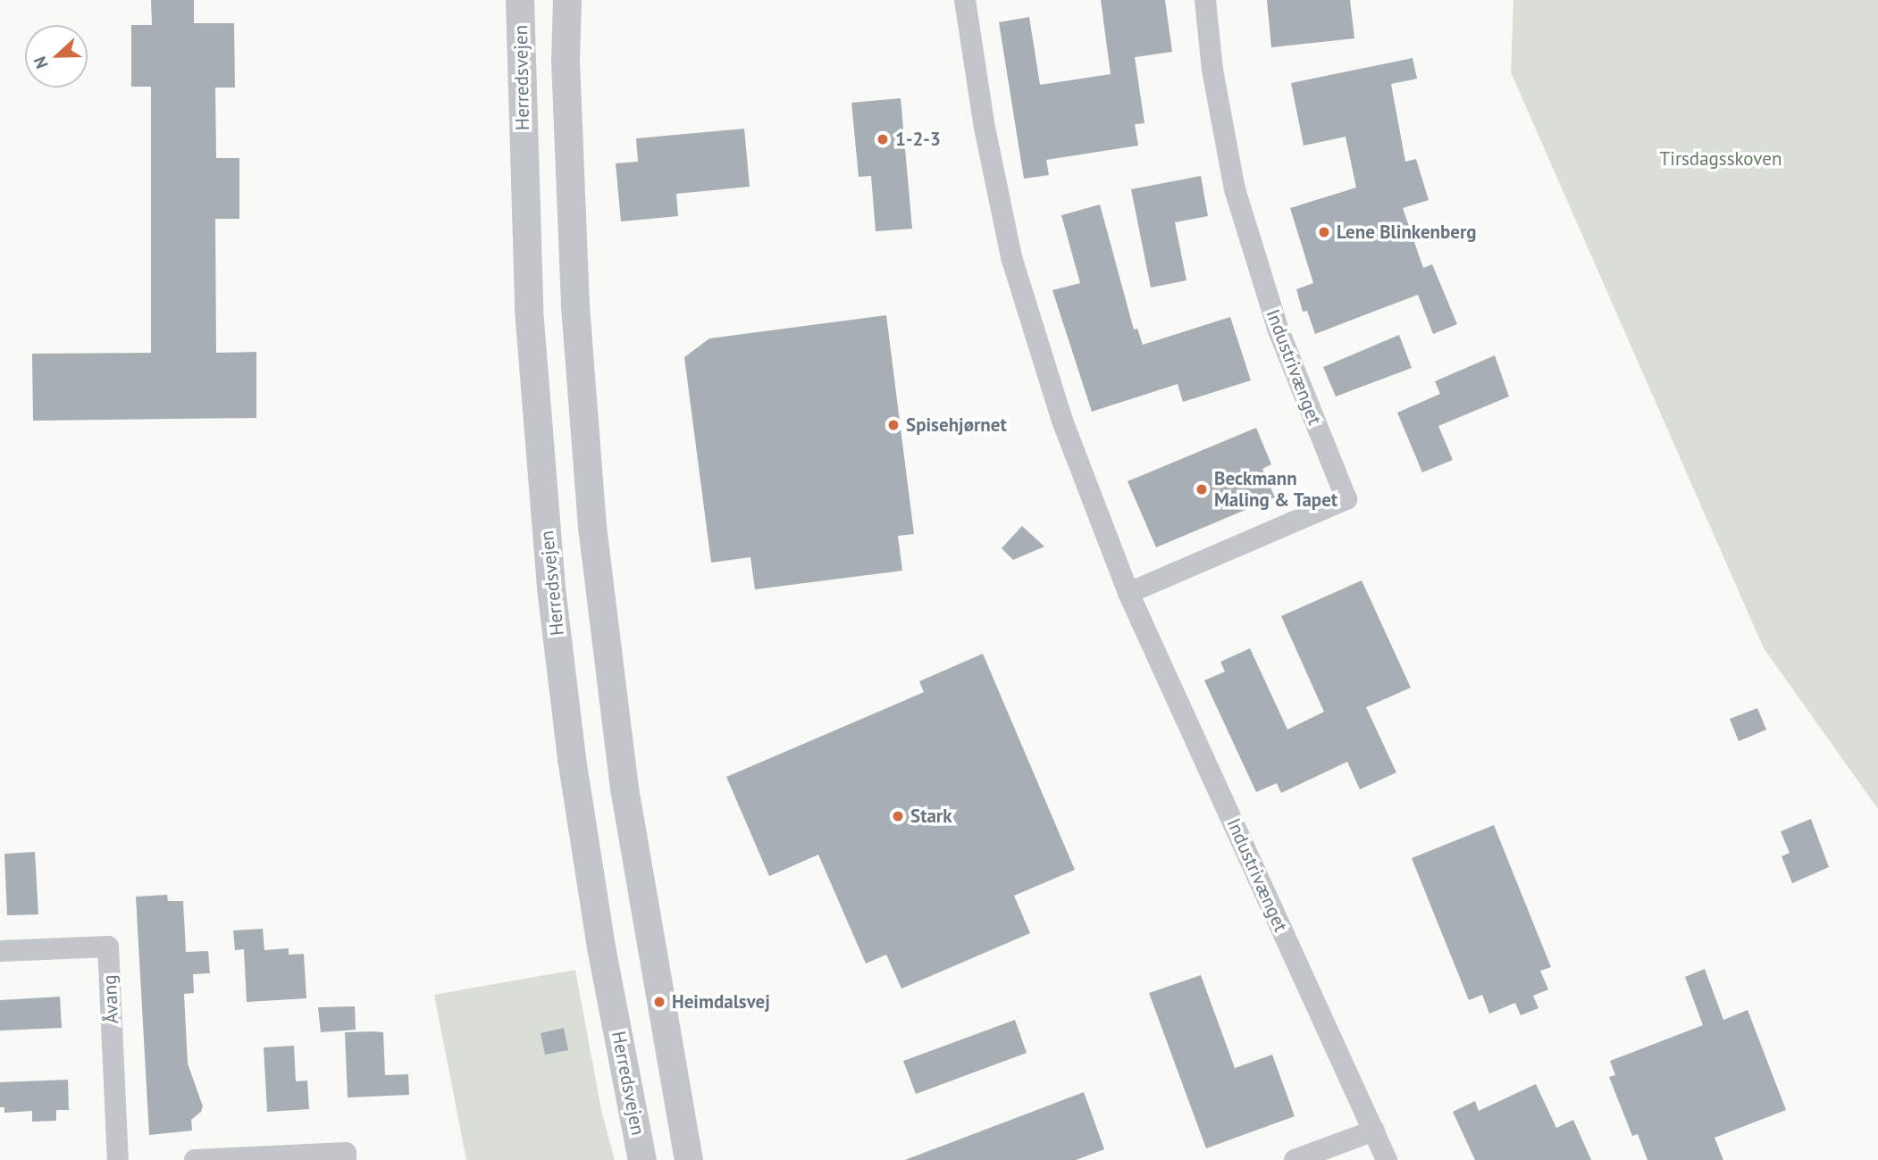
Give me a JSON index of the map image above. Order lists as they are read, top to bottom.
{
  "streets": {
    "street": ["Herredsvejen", "Industrivænget", "Åvang"]
  },
  "parks": ["Tirsdagsskoven"],
  "places": [
    "1-2-3",
    "Lene Blinkenberg",
    "Spisehjørnet",
    "Beckmann Maling & Tapet",
    "Stark",
    "Heimdalsvej"
  ],
  "north": "left"
}
